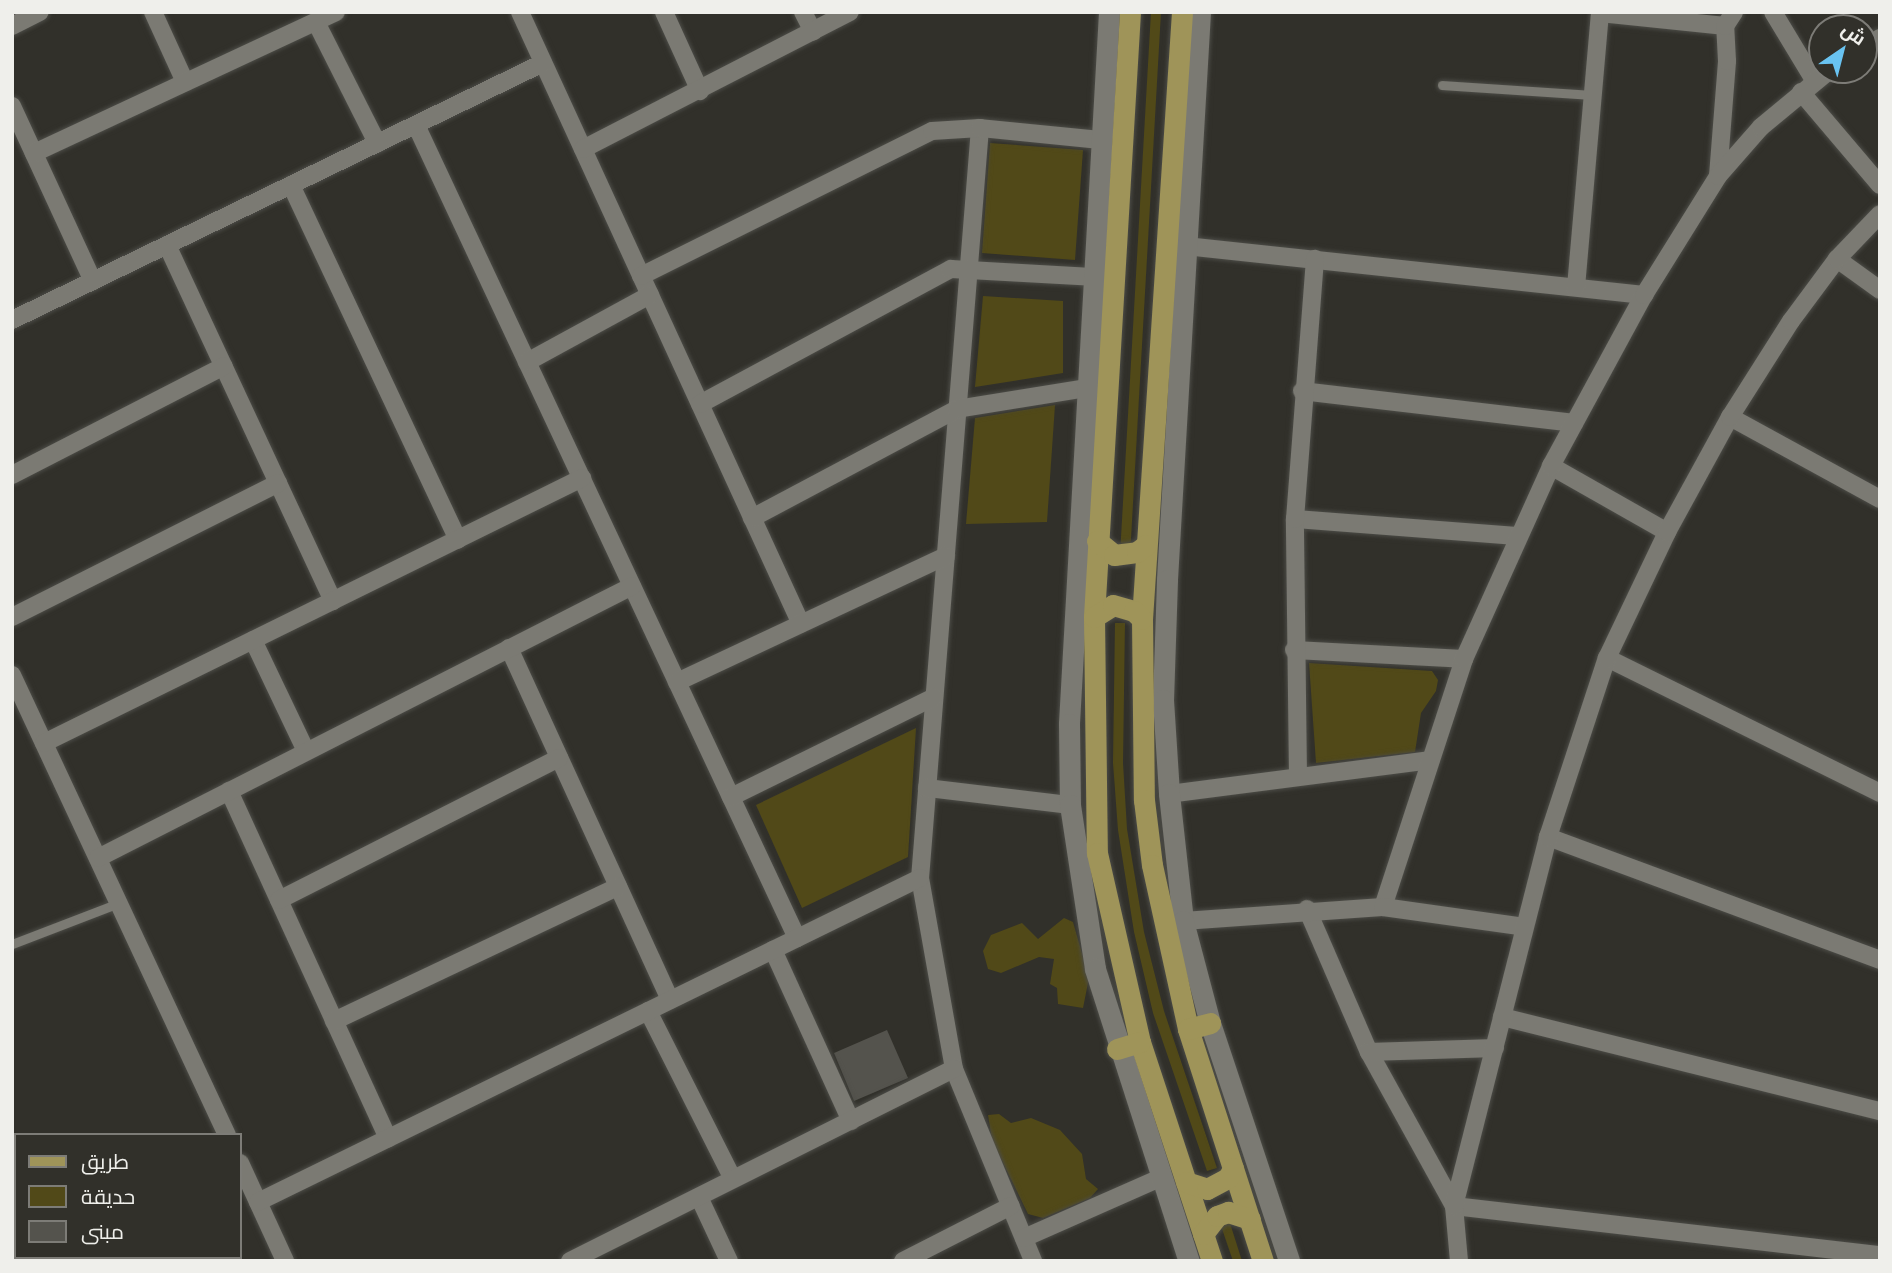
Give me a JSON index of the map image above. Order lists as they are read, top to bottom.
{
  "legend": ["طريق", "حديقة", "مبنى"],
  "north": "top right"
}
